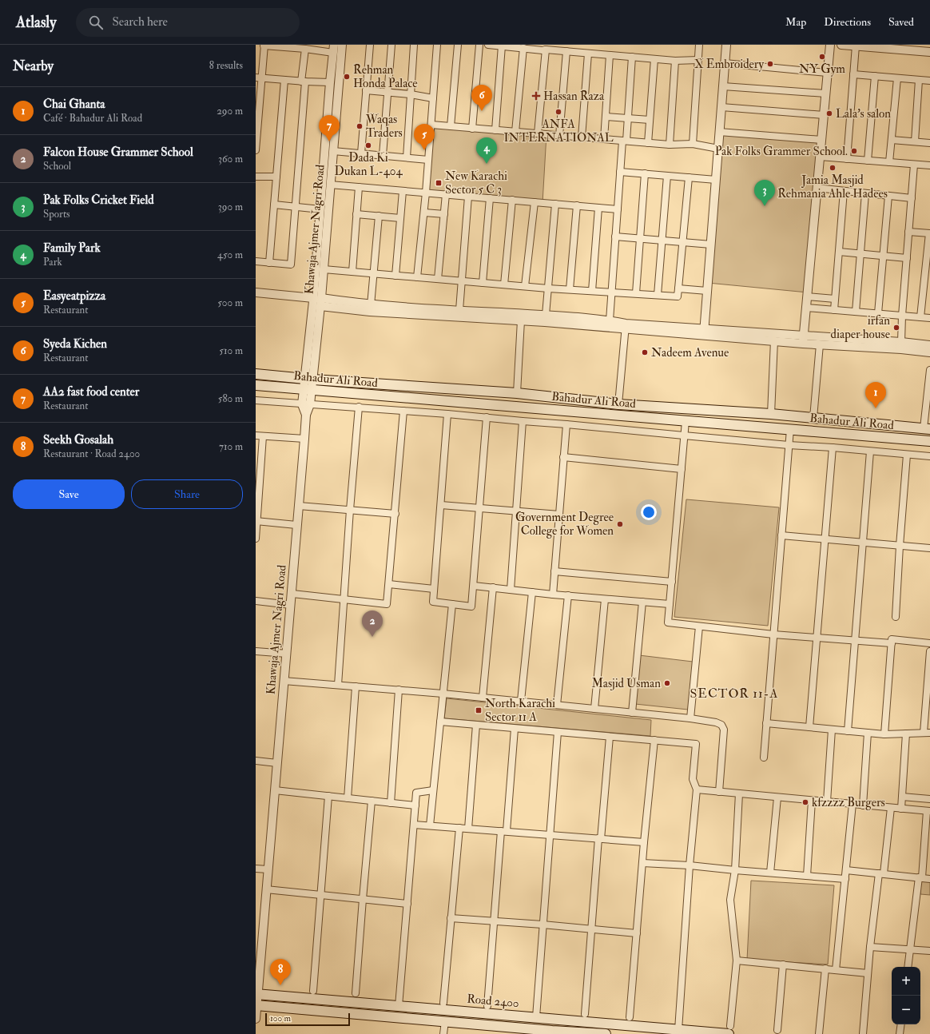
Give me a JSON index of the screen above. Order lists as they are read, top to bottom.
{
  "streets": {
    "main road": ["Bahadur Ali Road", "Road 2400"],
    "street": ["Khawaja Ajmer Nagri Road"]
  },
  "crossings": [
    ["Khawaja Ajmer Nagri Road", "Bahadur Ali Road"],
    ["Khawaja Ajmer Nagri Road", "Road 2400"]
  ],
  "districts": ["SECTOR 11-A"],
  "places": {
    "other": [
      "NY Gym",
      "X Embroidery",
      "Rehman Honda Palace",
      "ANFA INTERNATIONAL",
      "Lala's salon",
      "Waqas Traders",
      "Dada Ki Dukan L-404",
      "Pak Folks Grammer School.",
      "Jamia Masjid Rehmania Ahle Hadees",
      "irfan diaper house",
      "Nadeem Avenue",
      "Government Degree College for Women",
      "Masjid Usman",
      "kfzzzz Burgers"
    ],
    "health": ["Hassan Raza"],
    "transit": ["New Karachi Sector 5 C 3", "North Karachi Sector 11 A"]
  },
  "scale_bar": "100 m",
  "page": {
    "header": "Atlasly",
    "search": "Search here",
    "nav": ["Map", "Directions", "Saved"],
    "heading": ["Nearby", "8 results"],
    "pins": [
      "6",
      "7",
      "5",
      "4",
      "3",
      "1",
      "2",
      "8"
    ],
    "list": [
      {
        "mark": "1",
        "name": "Chai Ghanta",
        "note": "Café · Bahadur Ali Road",
        "value": "290 m"
      },
      {
        "mark": "2",
        "name": "Falcon House Grammer School",
        "note": "School",
        "value": "360 m"
      },
      {
        "mark": "3",
        "name": "Pak Folks Cricket Field",
        "note": "Sports",
        "value": "390 m"
      },
      {
        "mark": "4",
        "name": "Family Park",
        "note": "Park",
        "value": "450 m"
      },
      {
        "mark": "5",
        "name": "Easyeatpizza",
        "note": "Restaurant",
        "value": "500 m"
      },
      {
        "mark": "6",
        "name": "Syeda Kichen",
        "note": "Restaurant",
        "value": "510 m"
      },
      {
        "mark": "7",
        "name": "AA2 fast food center",
        "note": "Restaurant",
        "value": "580 m"
      },
      {
        "mark": "8",
        "name": "Seekh Gosalah",
        "note": "Restaurant · Road 2400",
        "value": "710 m"
      }
    ],
    "buttons": ["Save", "Share"],
    "map_buttons": ["+", "−"],
    "scale": "100 m"
  }
}
